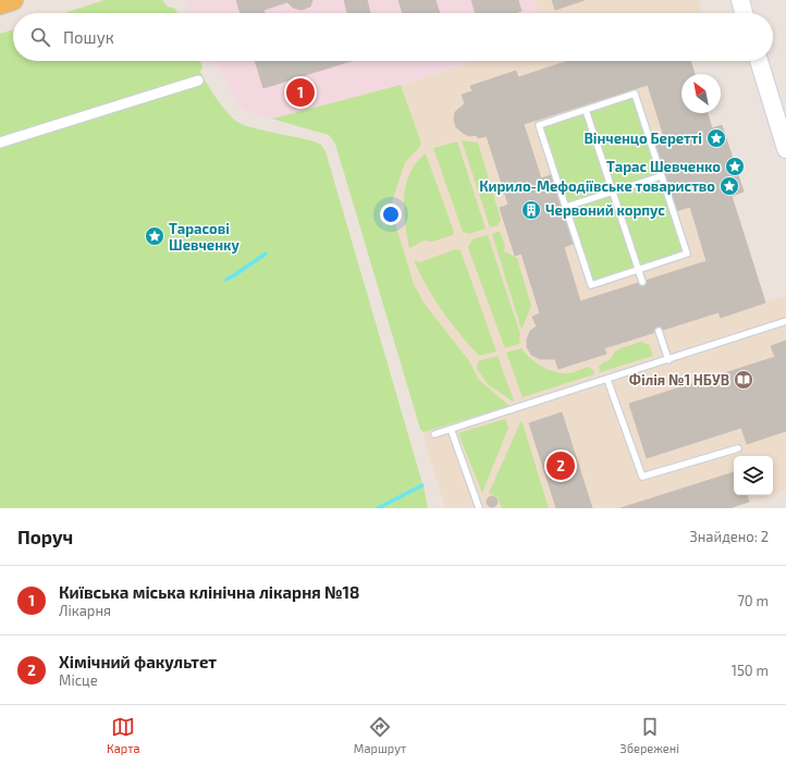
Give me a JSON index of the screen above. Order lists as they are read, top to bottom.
{
  "places": {
    "place": [
      "Вінченцо Беретті",
      "Тарас Шевченко",
      "Кирило-Мефодіївське товариство",
      "Тарасові Шевченку"
    ],
    "building": ["Червоний корпус"],
    "library": ["Філія №1 НБУВ"]
  },
  "north": "top left",
  "page": {
    "search": "Пошук",
    "pins": ["1", "2"],
    "heading": ["Поруч", "Знайдено: 2"],
    "list": [
      {
        "mark": "1",
        "name": "Київська міська клінічна лікарня №18",
        "note": "Лікарня",
        "value": "70 m"
      },
      {
        "mark": "2",
        "name": "Хімічний факультет",
        "note": "Місце",
        "value": "150 m"
      }
    ],
    "nav": ["Карта", "Маршрут", "Збережені"]
  }
}
